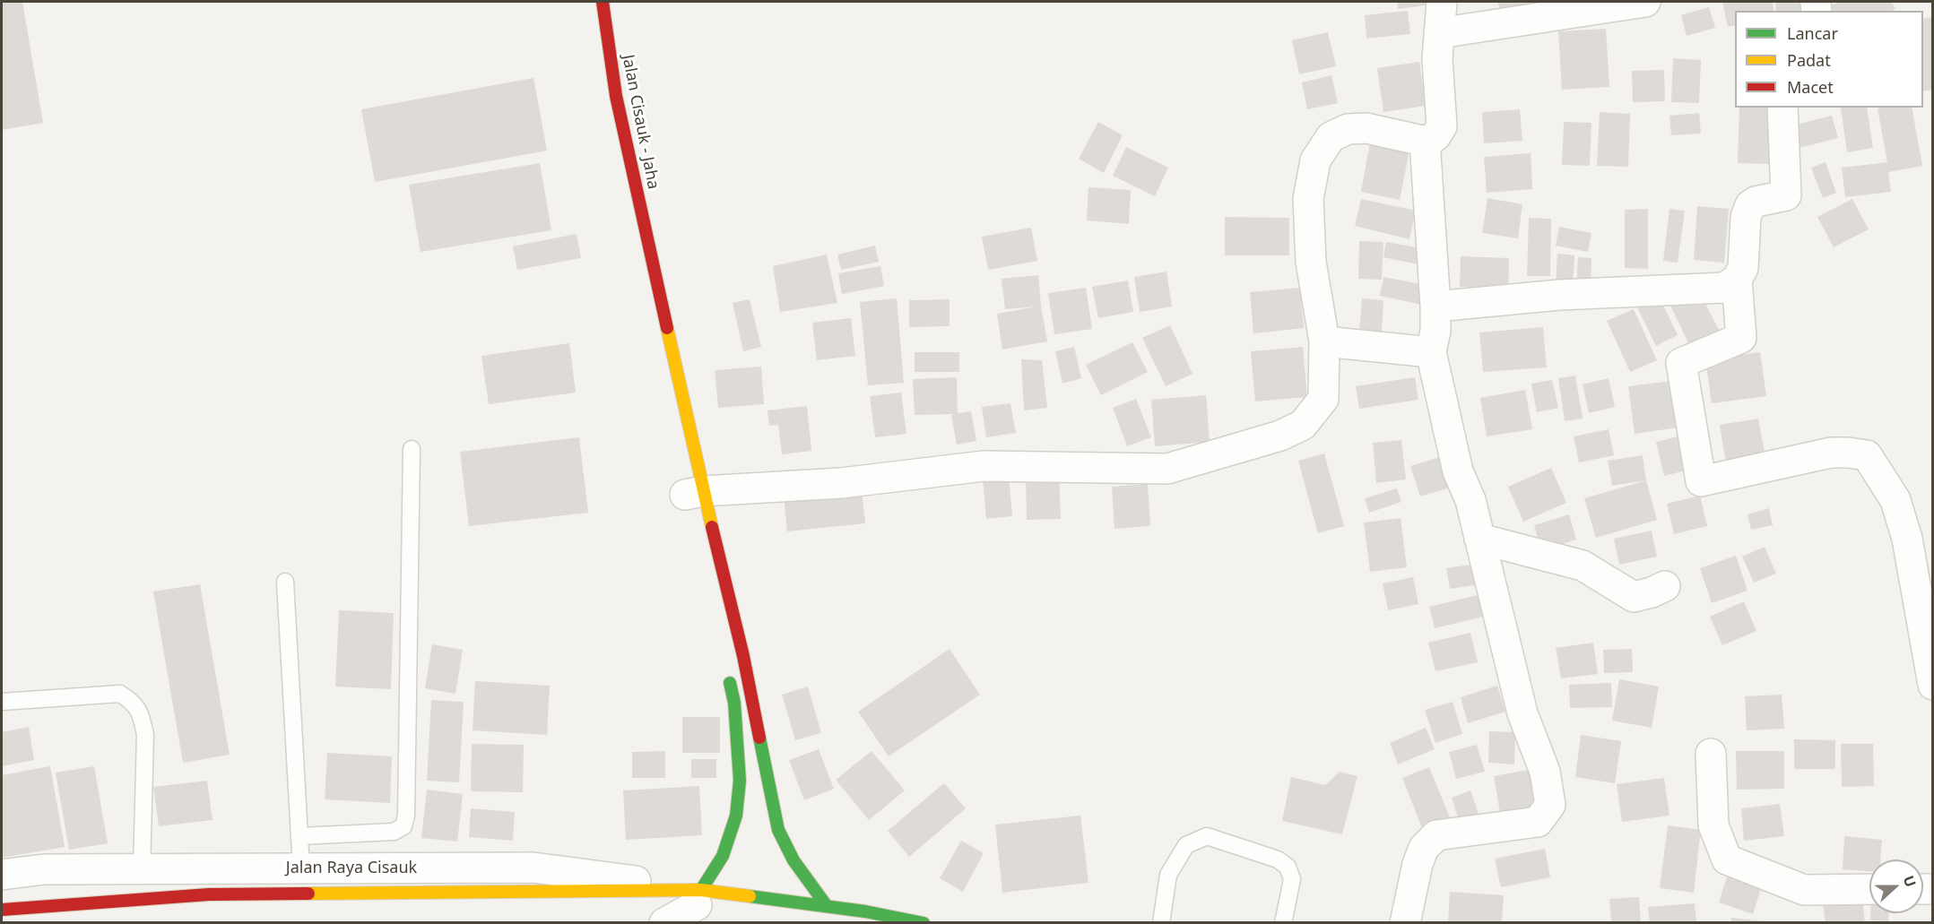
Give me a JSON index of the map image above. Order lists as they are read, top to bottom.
{
  "streets": {
    "main road": ["Jalan Cisauk - Jaha", "Jalan Raya Cisauk"]
  },
  "crossings": [
    ["Jalan Cisauk - Jaha", "Jalan Raya Cisauk"]
  ],
  "legend": ["Lancar", "Padat", "Macet"],
  "north": "right"
}
